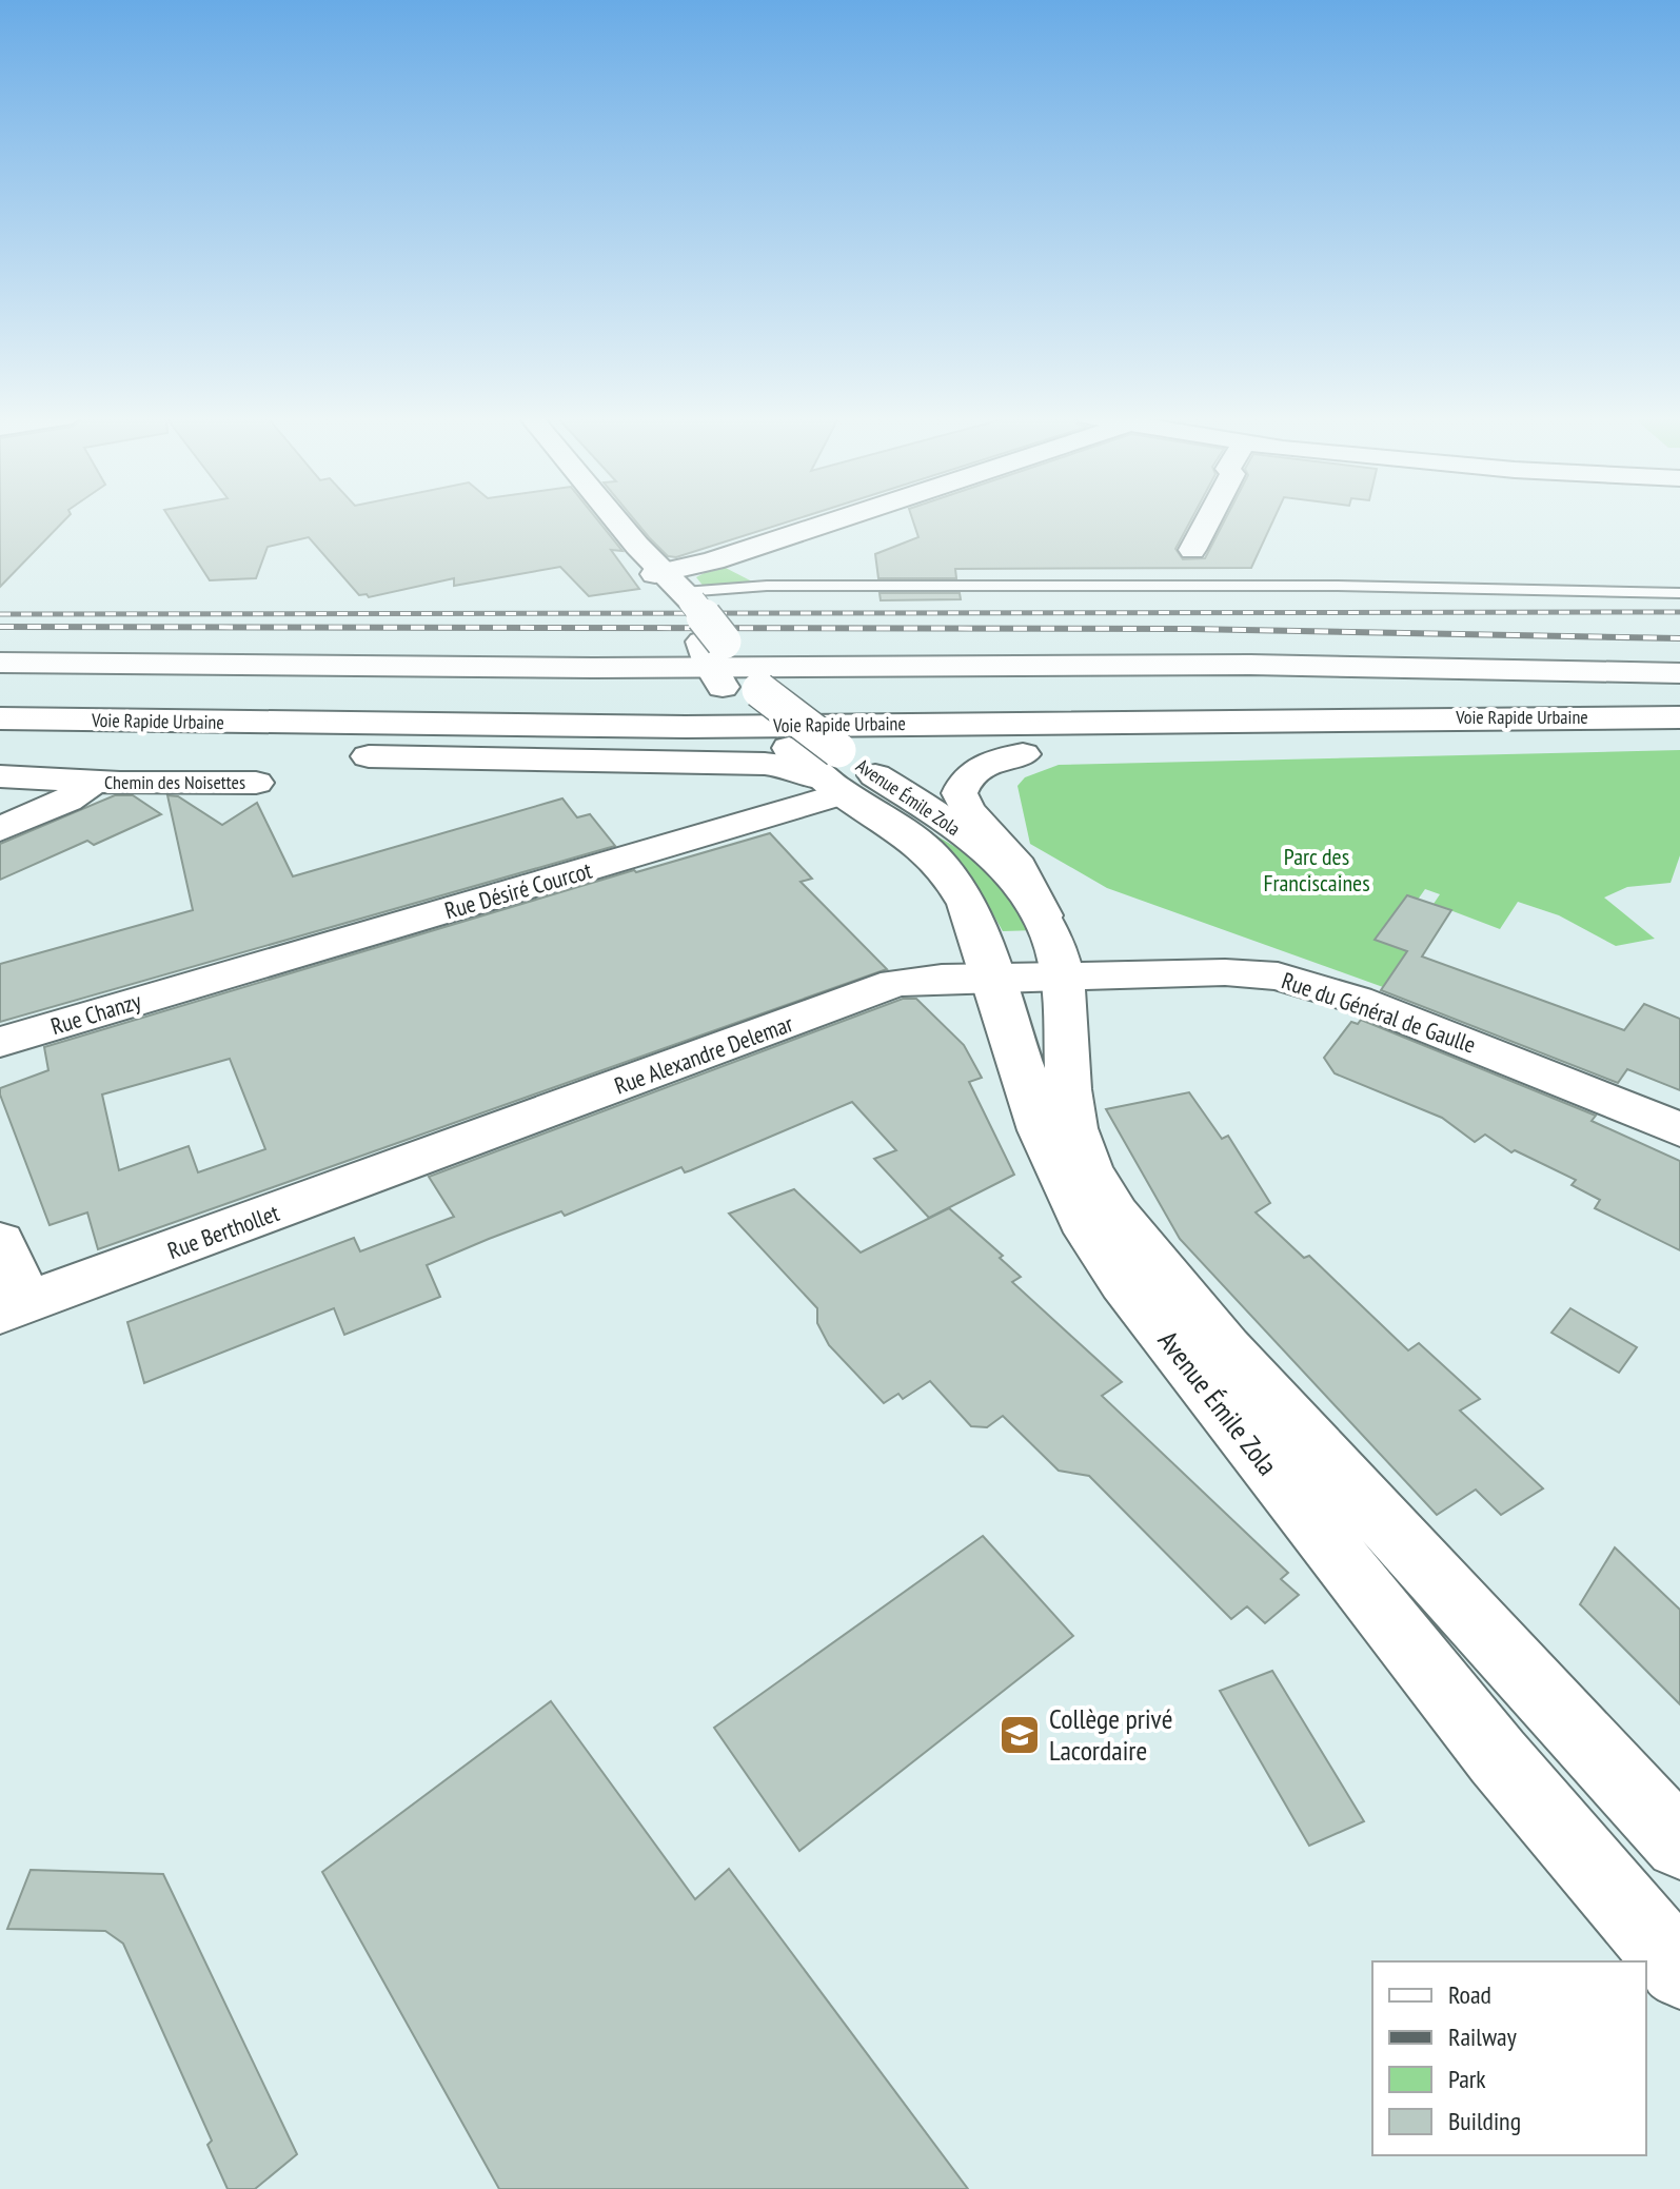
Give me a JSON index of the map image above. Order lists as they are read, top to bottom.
{
  "streets": {
    "main road": [
      "Voie Rapide Urbaine",
      "Chemin des Noisettes",
      "Avenue Émile Zola",
      "Rue Désiré Courcot",
      "Rue du Général de Gaulle",
      "Rue Chanzy",
      "Rue Alexandre Delemar",
      "Rue Berthollet"
    ]
  },
  "crossings": [
    ["Avenue Émile Zola", "Rue Désiré Courcot"],
    ["Avenue Émile Zola", "Rue du Général de Gaulle"],
    ["Avenue Émile Zola", "Rue Alexandre Delemar"],
    ["Rue Désiré Courcot", "Rue Chanzy"],
    ["Rue du Général de Gaulle", "Rue Alexandre Delemar"],
    ["Rue Alexandre Delemar", "Rue Berthollet"]
  ],
  "parks": ["Parc des Franciscaines"],
  "places": {
    "school or university": ["Collège privé Lacordaire"]
  },
  "legend": [
    "Road",
    "Railway",
    "Park",
    "Building"
  ]
}
